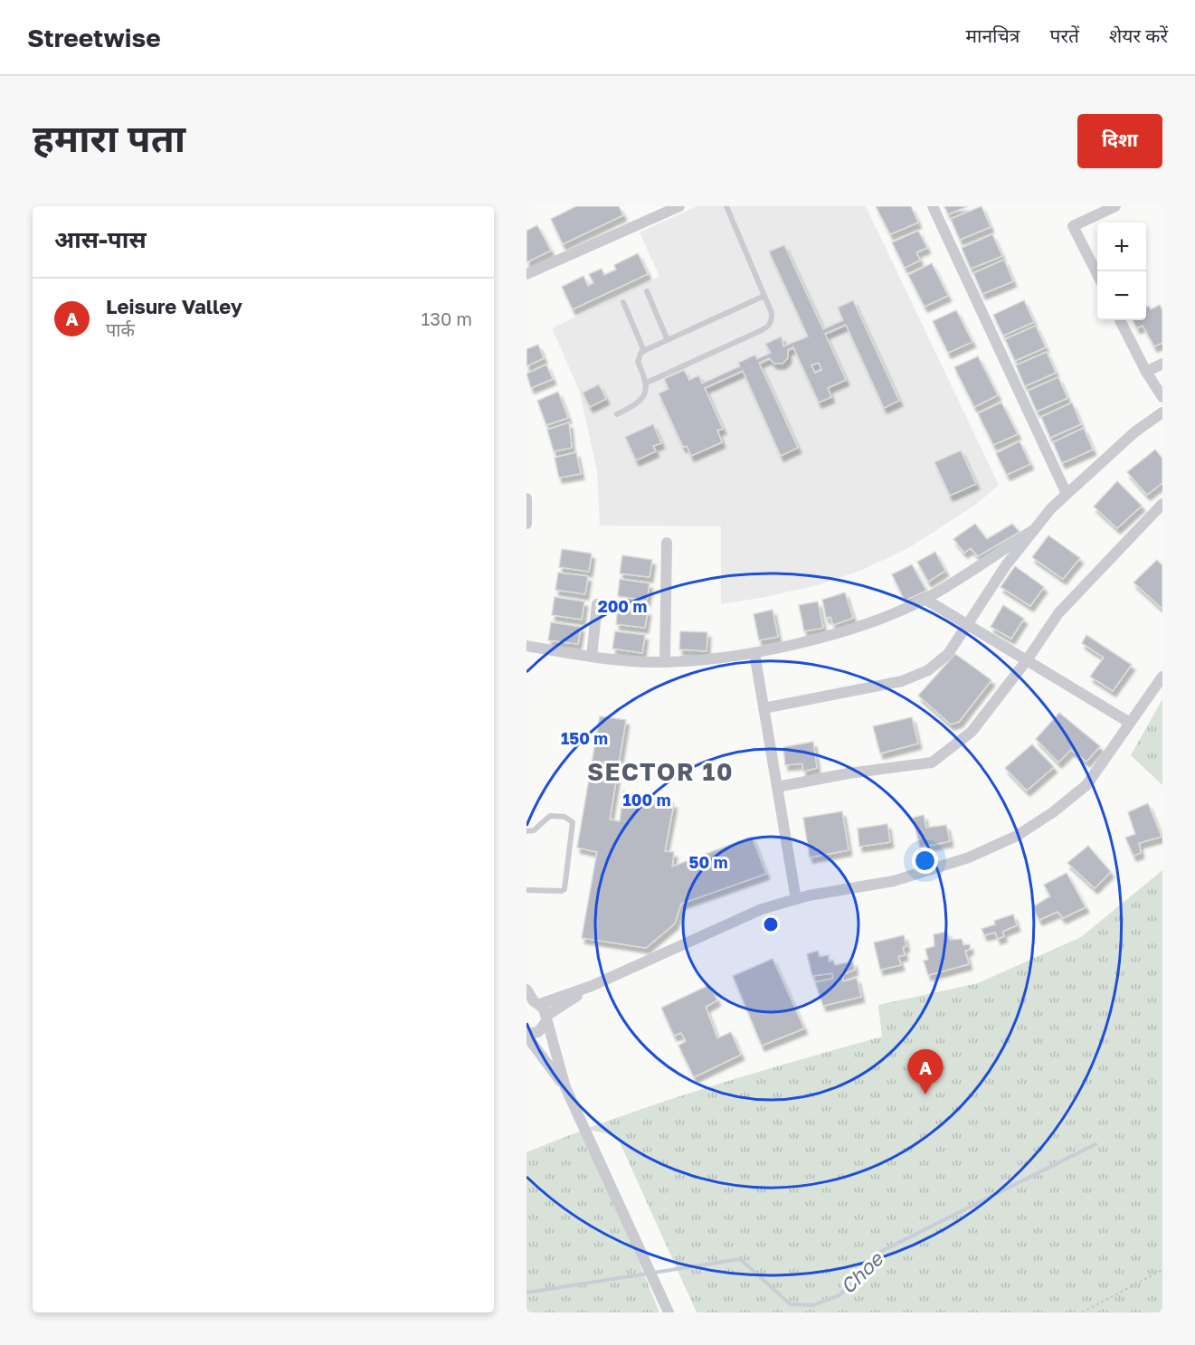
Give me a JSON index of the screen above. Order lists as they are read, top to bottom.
{
  "districts": ["SECTOR 10"],
  "water": ["Choe"],
  "page": {
    "header": "Streetwise",
    "nav": ["मानचित्र", "परतें", "शेयर करें"],
    "buttons": "दिशा",
    "title": "हमारा पता",
    "heading": "आस-पास",
    "map_buttons": ["+", "−"],
    "list": [
      {
        "mark": "A",
        "name": "Leisure Valley",
        "note": "पार्क",
        "value": "130 m"
      }
    ],
    "pins": "A"
  },
  "rings": [
    "200 m",
    "150 m",
    "100 m",
    "50 m"
  ]
}
